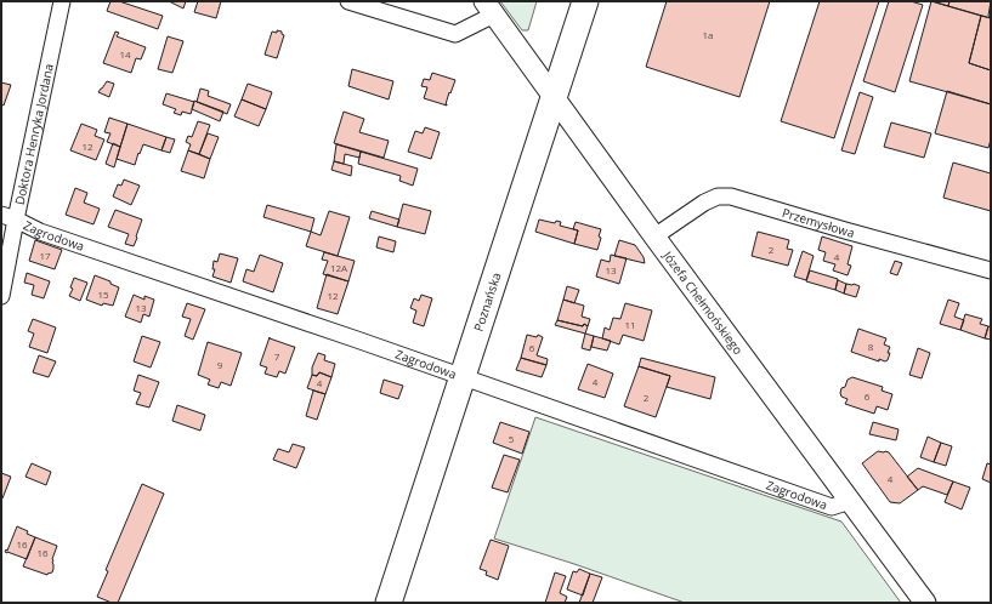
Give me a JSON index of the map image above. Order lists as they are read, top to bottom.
{
  "streets": {
    "main road": ["Poznańska"],
    "street": [
      "Doktora Henryka Jordana",
      "Przemysłowa",
      "Zagrodowa",
      "Józefa Chełmońskiego"
    ]
  },
  "crossings": [
    ["Doktora Henryka Jordana", "Zagrodowa"],
    ["Przemysłowa", "Józefa Chełmońskiego"],
    ["Zagrodowa", "Poznańska"],
    ["Zagrodowa", "Józefa Chełmońskiego"],
    ["Poznańska", "Józefa Chełmońskiego"]
  ],
  "house_numbers": [
    "1a",
    "14",
    "12",
    "2",
    "17",
    "4",
    "12A",
    "13",
    "15",
    "12",
    "13",
    "11",
    "8",
    "6",
    "7",
    "9",
    "4",
    "4",
    "6",
    "2",
    "5",
    "4",
    "16",
    "16"
  ]
}
